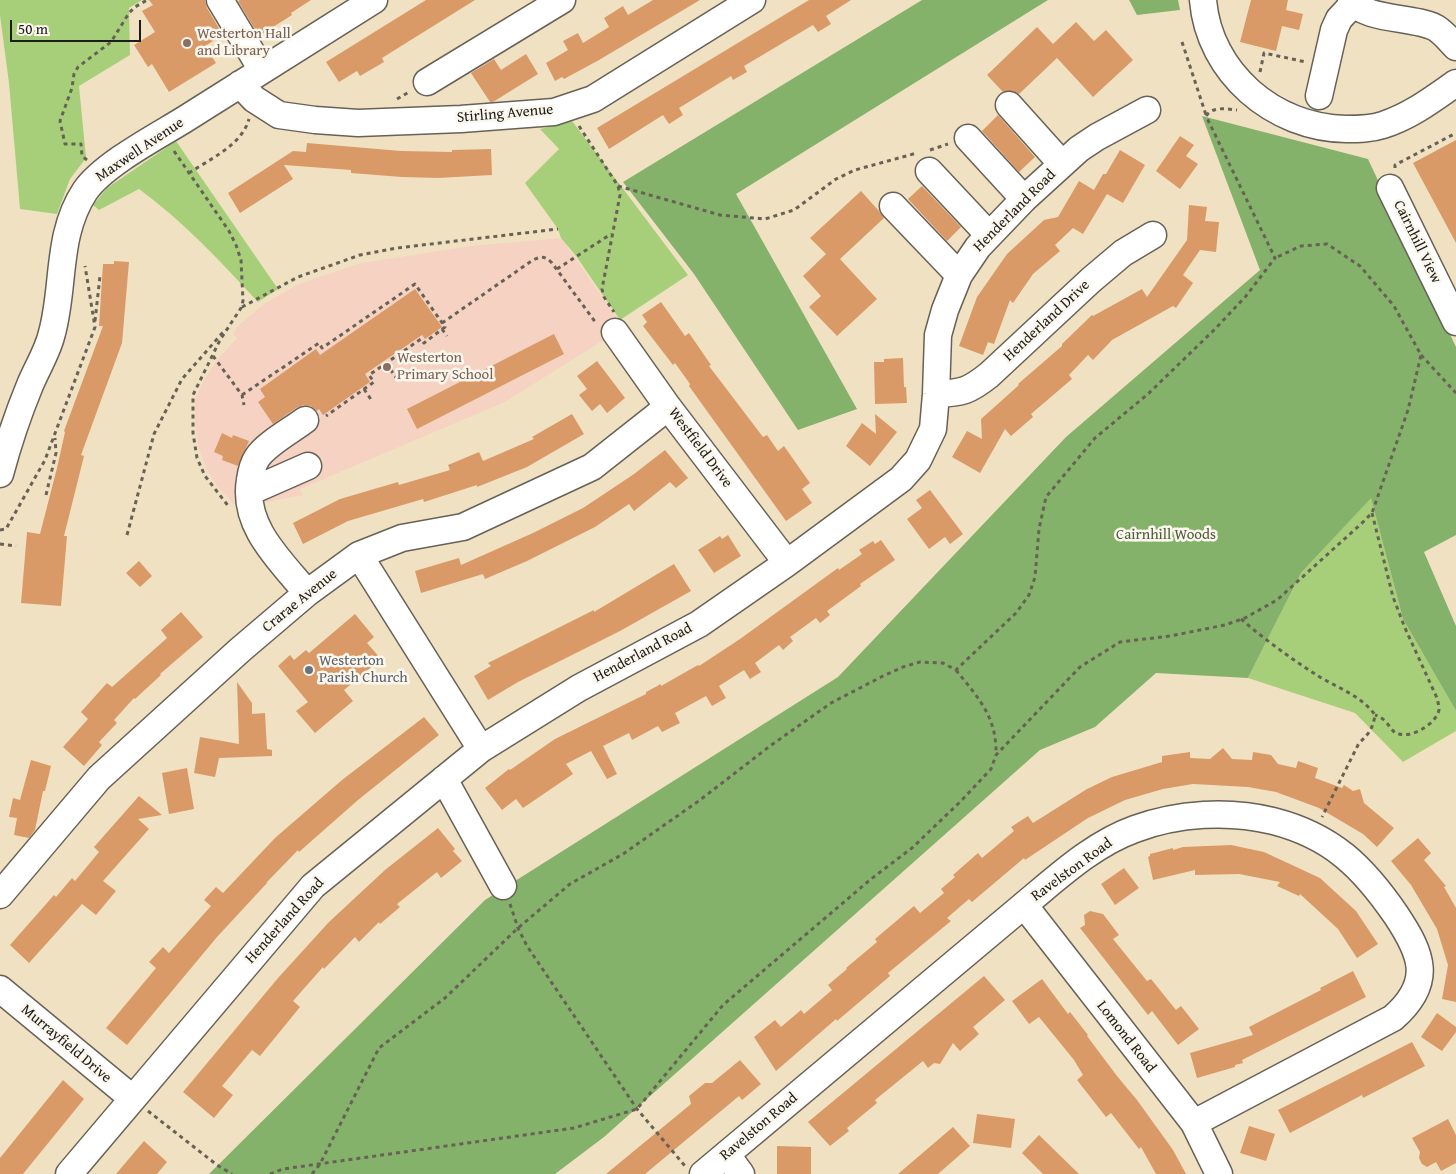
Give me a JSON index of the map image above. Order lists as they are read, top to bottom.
{
  "streets": {
    "street": [
      "Stirling Avenue",
      "Maxwell Avenue",
      "Henderland Road",
      "Cairnhill View",
      "Henderland Drive",
      "Westfield Drive",
      "Crarae Avenue",
      "Ravelston Road",
      "Lomond Road",
      "Murrayfield Drive"
    ]
  },
  "crossings": [
    ["Stirling Avenue", "Maxwell Avenue"],
    ["Henderland Road", "Henderland Drive"],
    ["Henderland Road", "Westfield Drive"],
    ["Henderland Road", "Murrayfield Drive"],
    ["Westfield Drive", "Crarae Avenue"],
    ["Ravelston Road", "Lomond Road"]
  ],
  "parks": ["Cairnhill Woods"],
  "places": ["Westerton Hall and Library", "Westerton Primary School", "Westerton Parish Church"],
  "scale_bar": "50 m"
}
